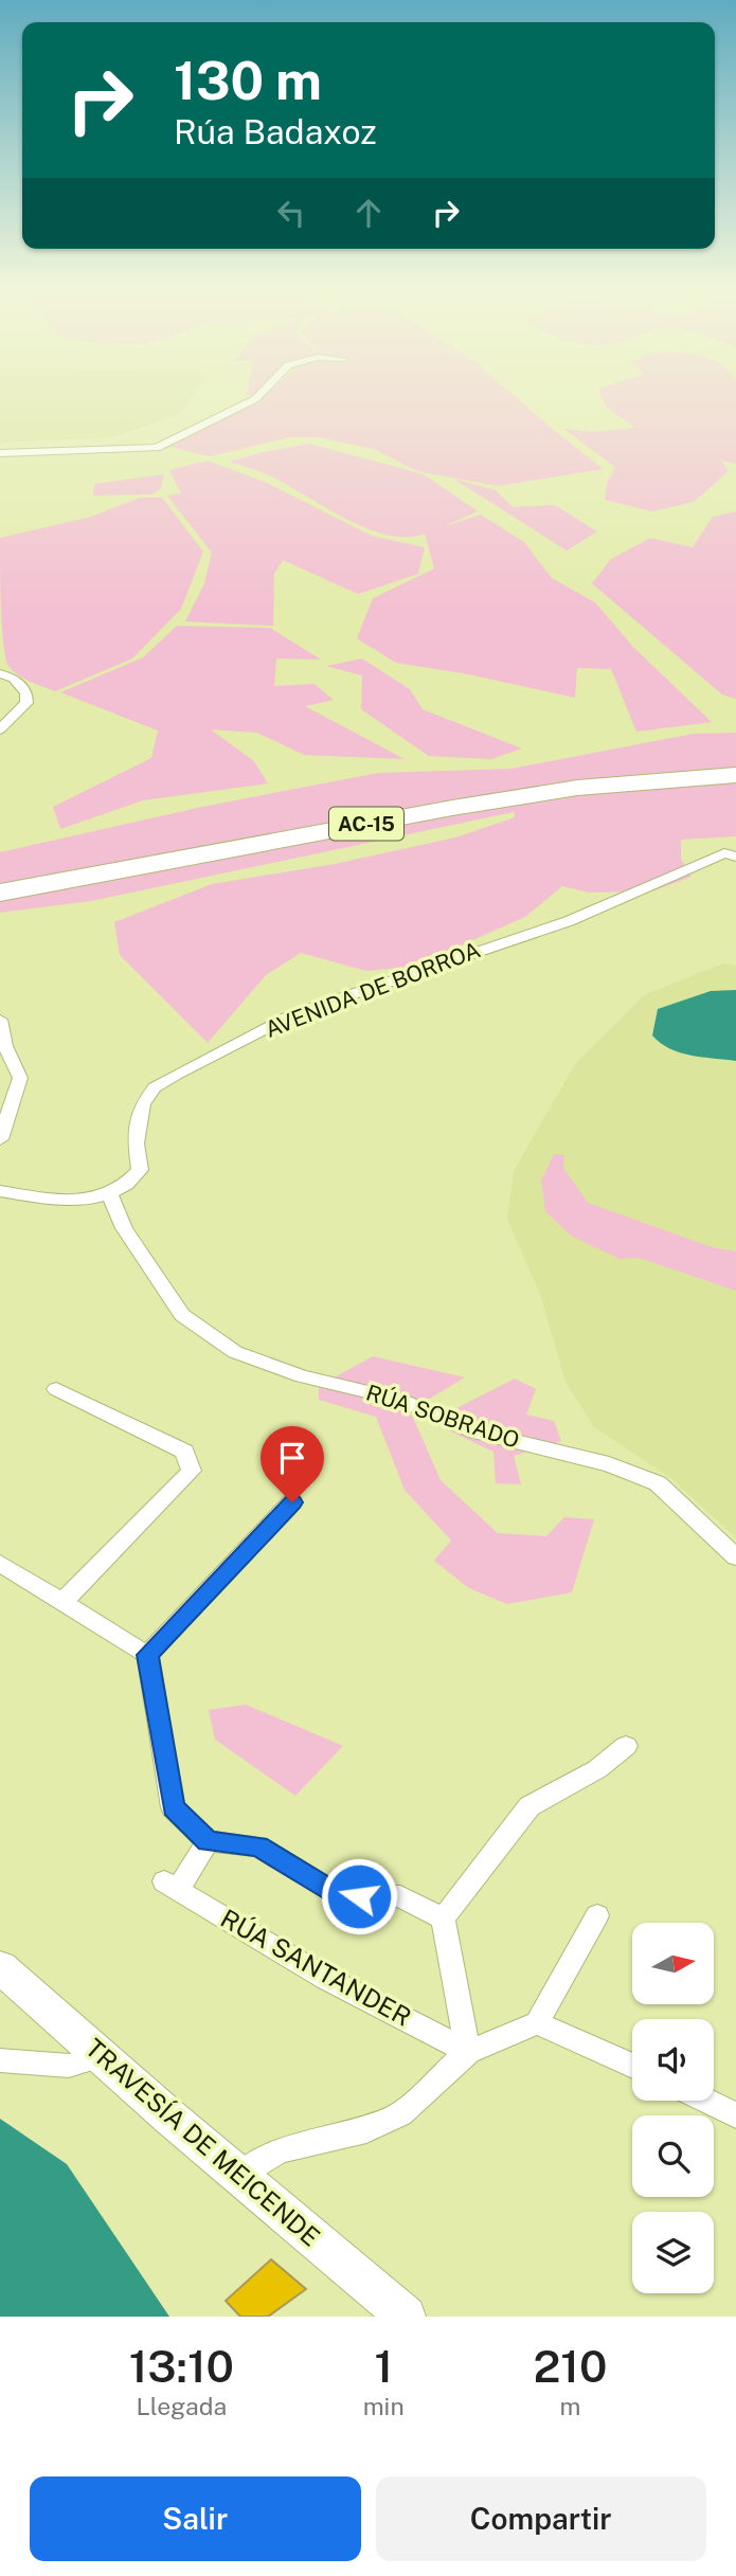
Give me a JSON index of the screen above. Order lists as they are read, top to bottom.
{
  "streets": {
    "highway": ["AC-15"],
    "main road": ["TRAVESÍA DE MEICENDE"],
    "street": ["AVENIDA DE BORROA", "RÚA SOBRADO", "RÚA SANTANDER"]
  },
  "crossings": [
    ["AVENIDA DE BORROA", "RÚA SOBRADO"]
  ],
  "north": "right",
  "page": {
    "turn": ["130 m", "Rúa Badaxoz"],
    "eta": [
      "13:10",
      "Llegada",
      "1",
      "min",
      "210",
      "m"
    ],
    "buttons": ["Salir", "Compartir"]
  }
}
